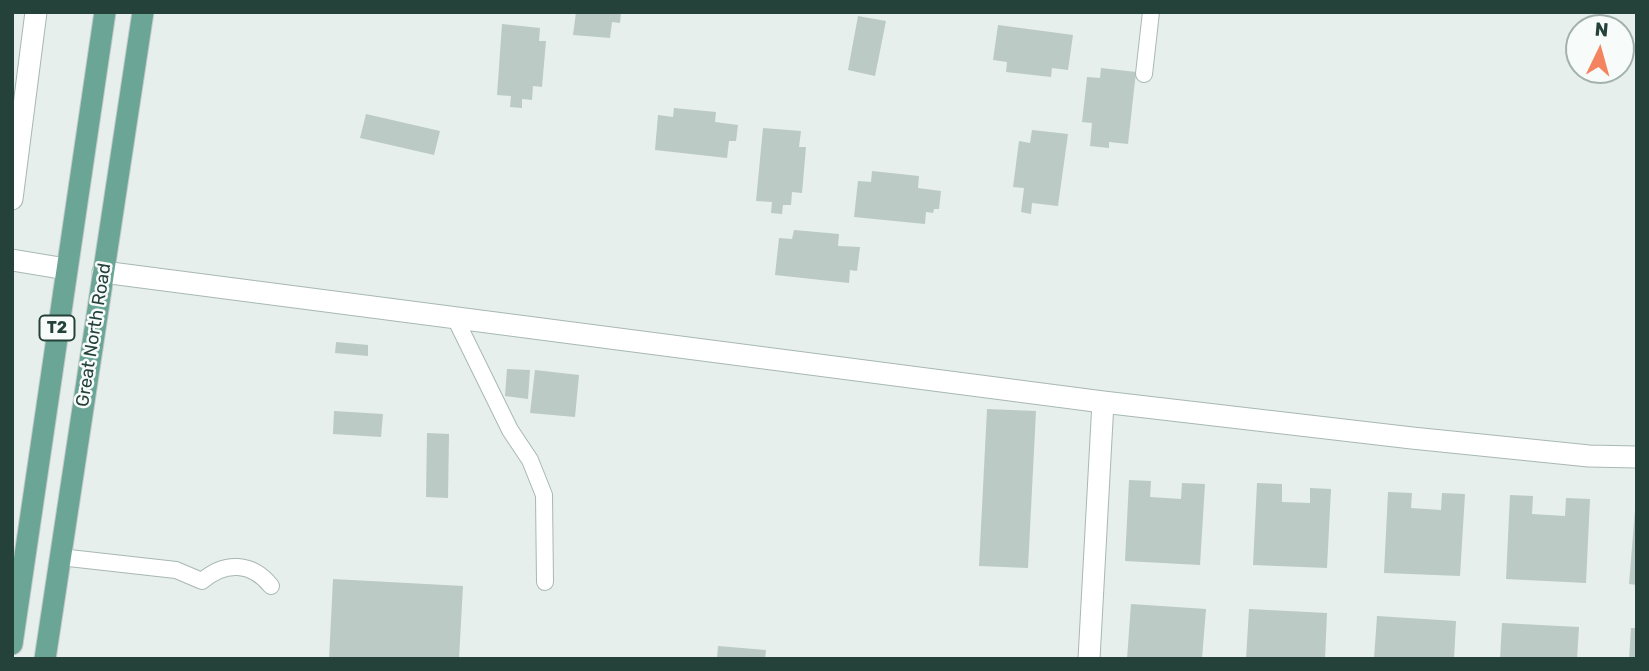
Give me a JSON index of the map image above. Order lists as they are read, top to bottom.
{
  "streets": {
    "main road": ["T2", "Great North Road"]
  },
  "north": "top"
}
